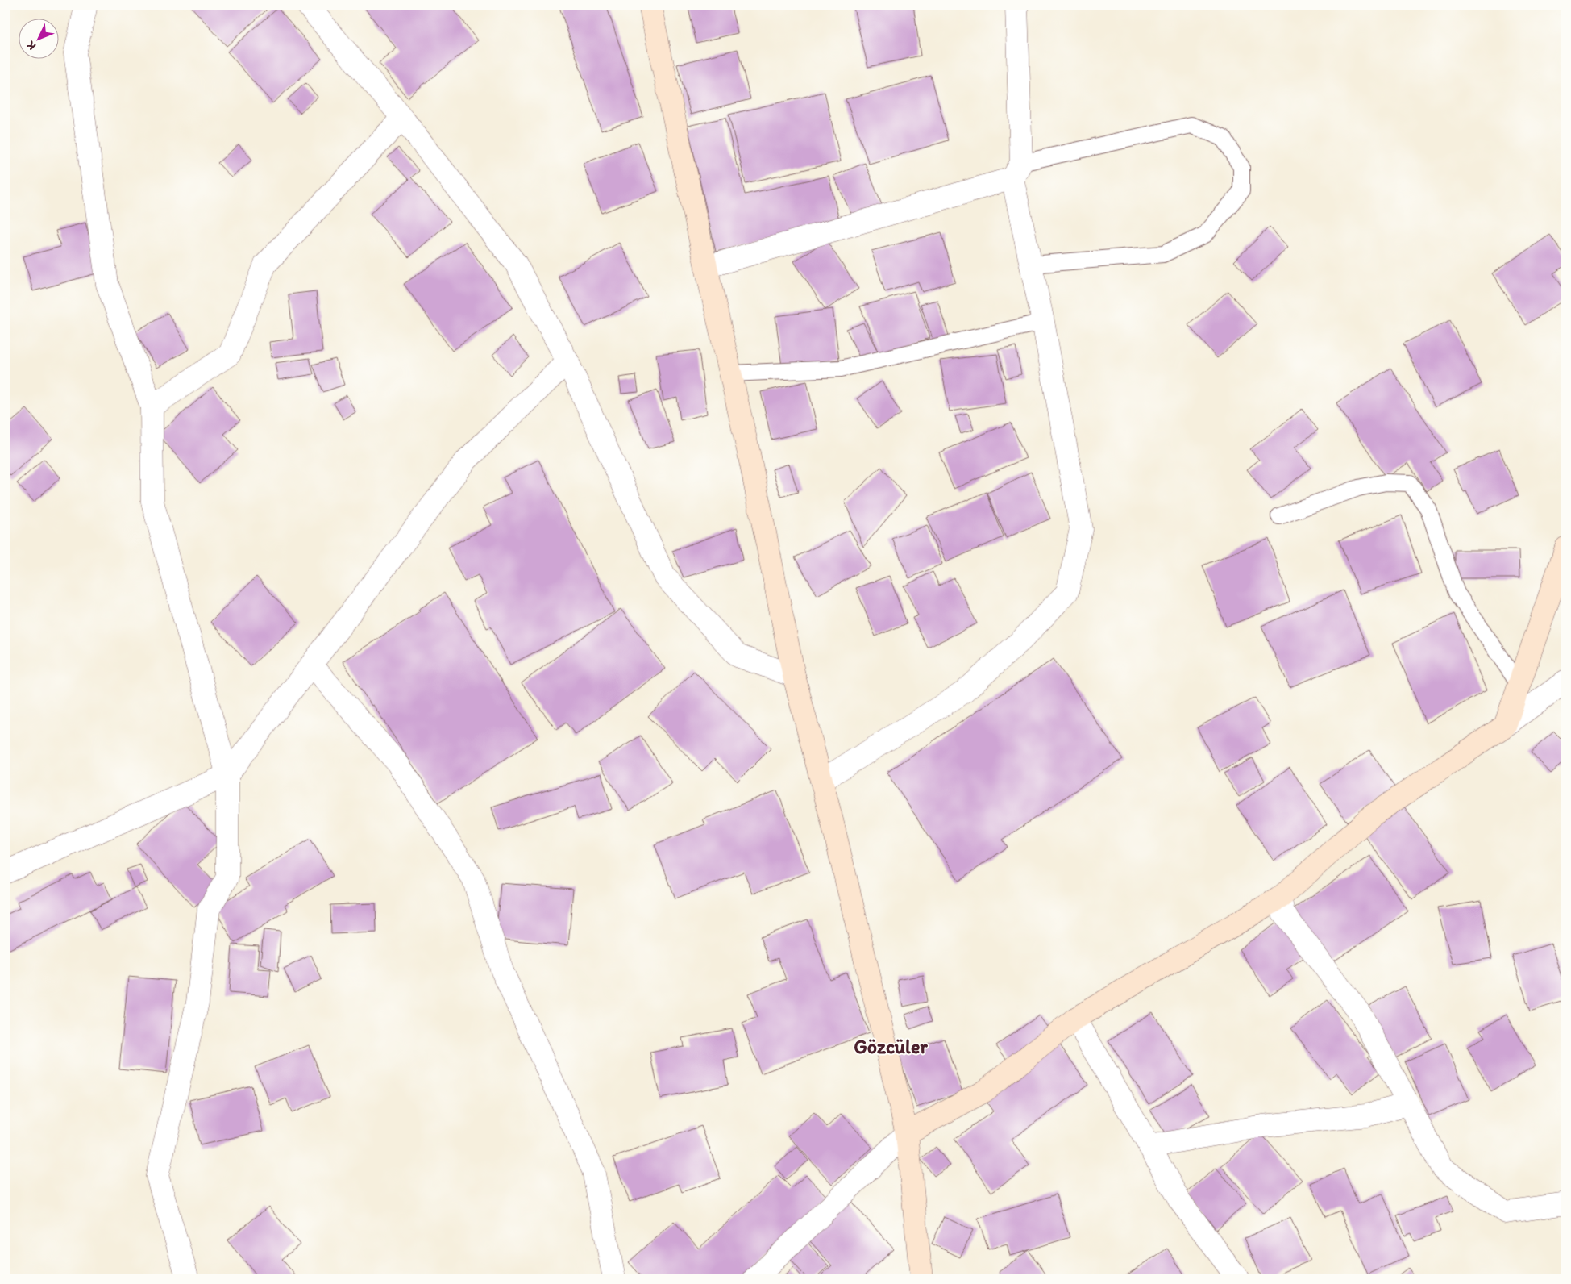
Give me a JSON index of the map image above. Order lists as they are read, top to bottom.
{
  "districts": ["Gözcüler"],
  "north": "bottom left"
}
